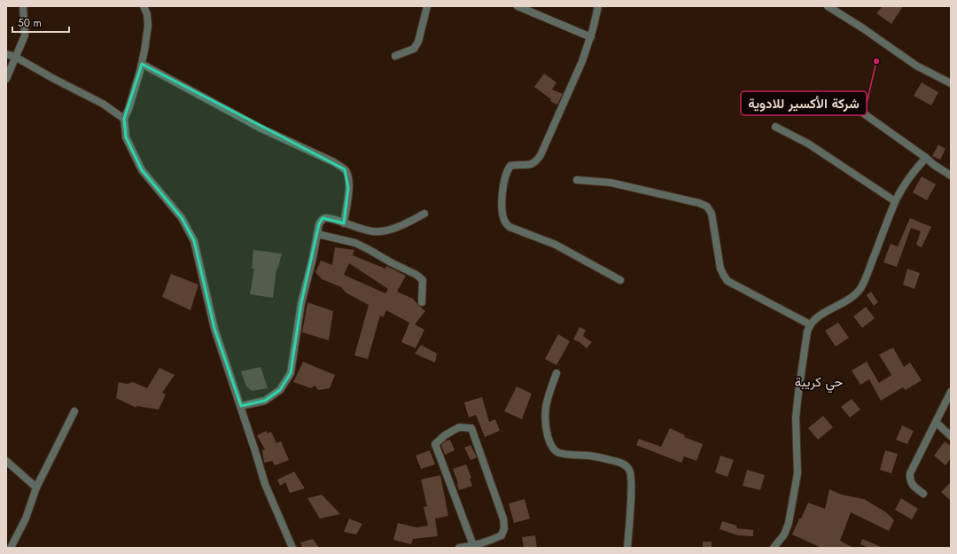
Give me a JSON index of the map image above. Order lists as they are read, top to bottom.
{
  "districts": ["حي كريبة"],
  "places": ["شركة الأكسير للادوية"],
  "scale_bar": "50 m"
}
